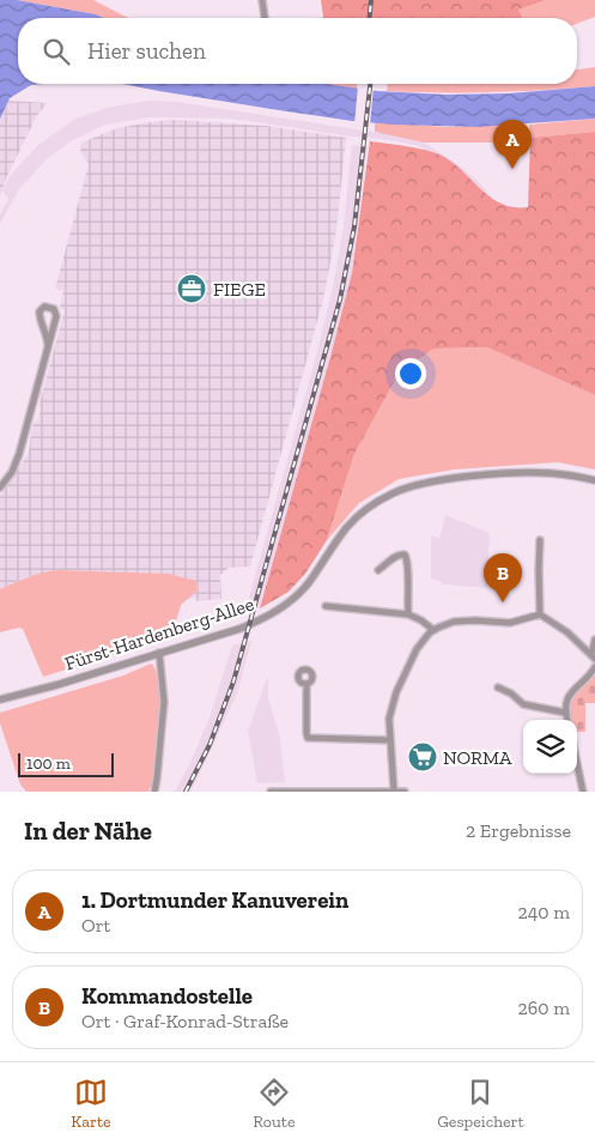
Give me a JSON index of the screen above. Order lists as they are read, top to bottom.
{
  "streets": {
    "street": ["Fürst-Hardenberg-Allee"]
  },
  "places": {
    "office": ["FIEGE"],
    "supermarket": ["NORMA"]
  },
  "scale_bar": "100 m",
  "page": {
    "search": "Hier suchen",
    "pins": ["A", "B"],
    "scale": "100 m",
    "heading": ["In der Nähe", "2 Ergebnisse"],
    "list": [
      {
        "mark": "A",
        "name": "1. Dortmunder Kanuverein",
        "note": "Ort",
        "value": "240 m"
      },
      {
        "mark": "B",
        "name": "Kommandostelle",
        "note": "Ort · Graf-Konrad-Straße",
        "value": "260 m"
      }
    ],
    "nav": ["Karte", "Route", "Gespeichert"]
  }
}
